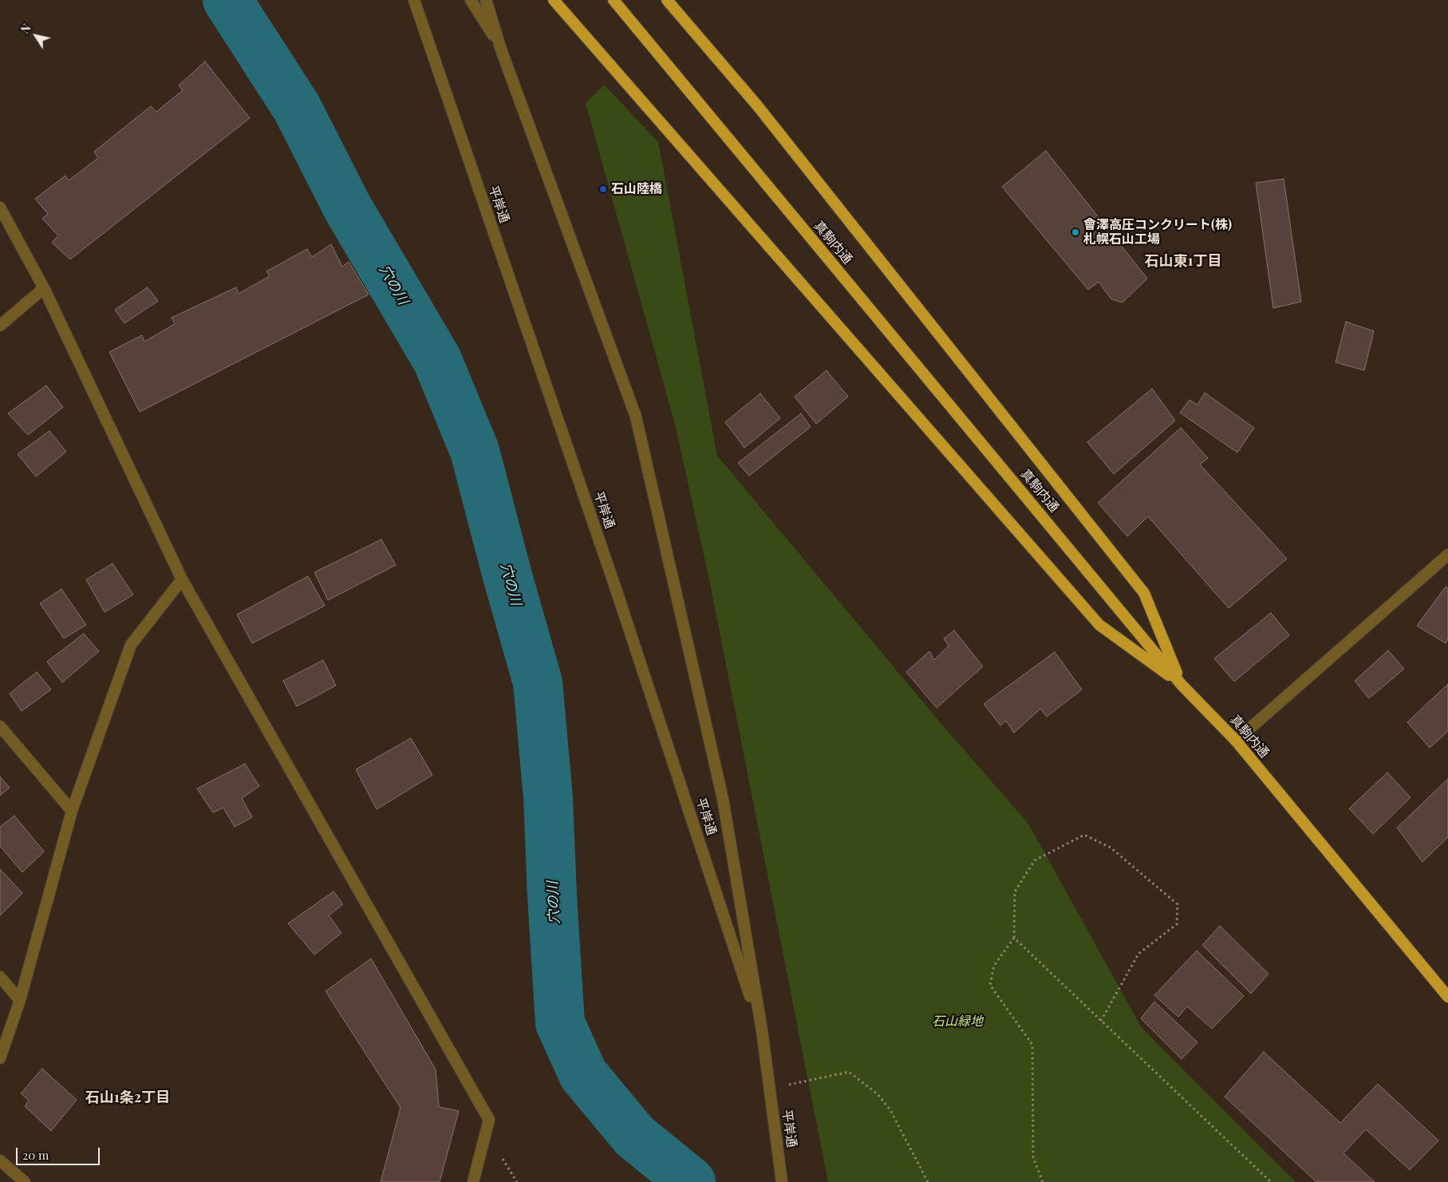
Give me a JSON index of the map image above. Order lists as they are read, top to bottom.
{
  "streets": {
    "highway": ["真駒内通"],
    "street": ["平岸通"]
  },
  "districts": ["石山東1丁目", "石山1条2丁目"],
  "water": ["穴の川"],
  "parks": ["石山緑地"],
  "places": ["石山陸橋", "會澤高圧コンクリート(株) 札幌石山工場"],
  "scale_bar": "20 m",
  "north": "top left"
}
